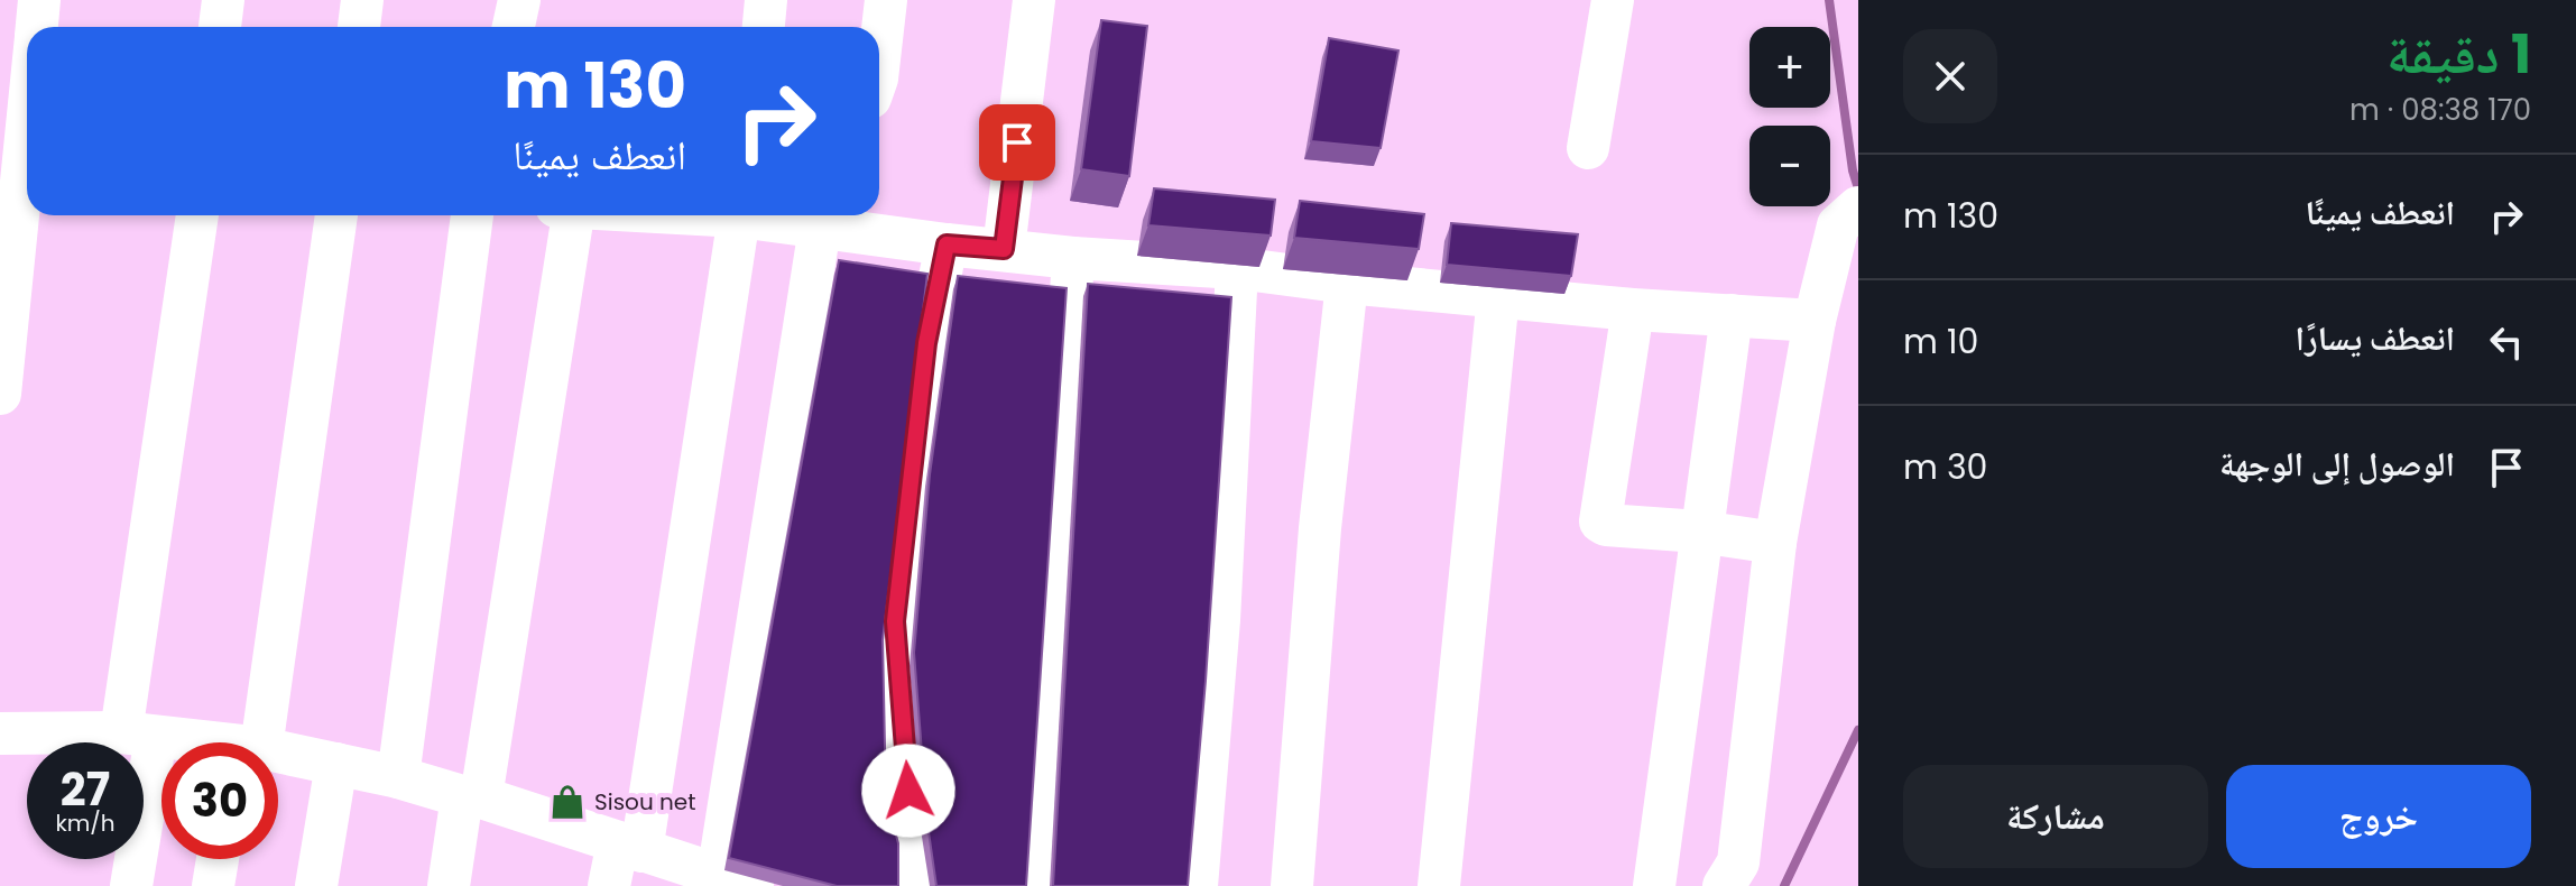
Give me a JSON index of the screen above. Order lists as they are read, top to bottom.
{
  "places": {
    "shop": ["Sisou net"]
  },
  "page": {
    "heading": ["1 دقيقة", "170 m · 08:38"],
    "map_buttons": ["+", "−"],
    "turn": ["130 m", "انعطف يمينًا"],
    "list": [
      {
        "name": "انعطف يمينًا",
        "value": "130 m"
      },
      {
        "name": "انعطف يسارًا",
        "value": "10 m"
      },
      {
        "name": "الوصول إلى الوجهة",
        "value": "30 m"
      }
    ],
    "speed": "27 km/h",
    "limit": "30",
    "buttons": ["خروج", "مشاركة"]
  }
}
